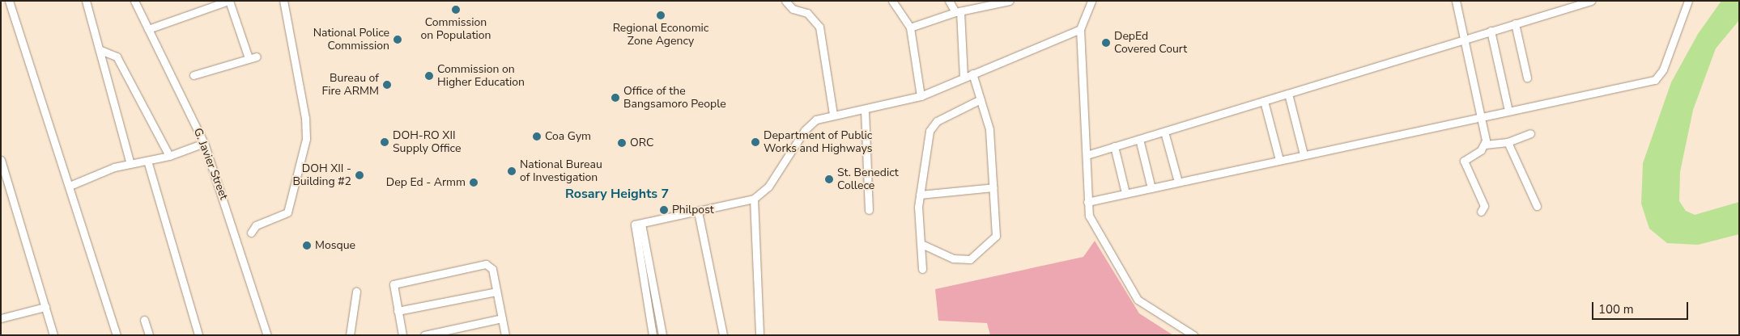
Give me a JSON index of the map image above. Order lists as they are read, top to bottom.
{
  "streets": {
    "street": ["G. Javier Street"]
  },
  "districts": ["Rosary Heights 7"],
  "places": [
    "Commission on Population",
    "Regional Economic Zone Agency",
    "National Police Commission",
    "DepEd Covered Court",
    "Commission on Higher Education",
    "Bureau of Fire ARMM",
    "Office of the Bangsamoro People",
    "Coa Gym",
    "DOH-RO XII Supply Office",
    "Department of Public Works and Highways",
    "ORC",
    "National Bureau of Investigation",
    "DOH XII - Building #2",
    "St. Benedict Collece",
    "Dep Ed - Armm",
    "Philpost",
    "Mosque"
  ],
  "scale_bar": "100 m"
}
